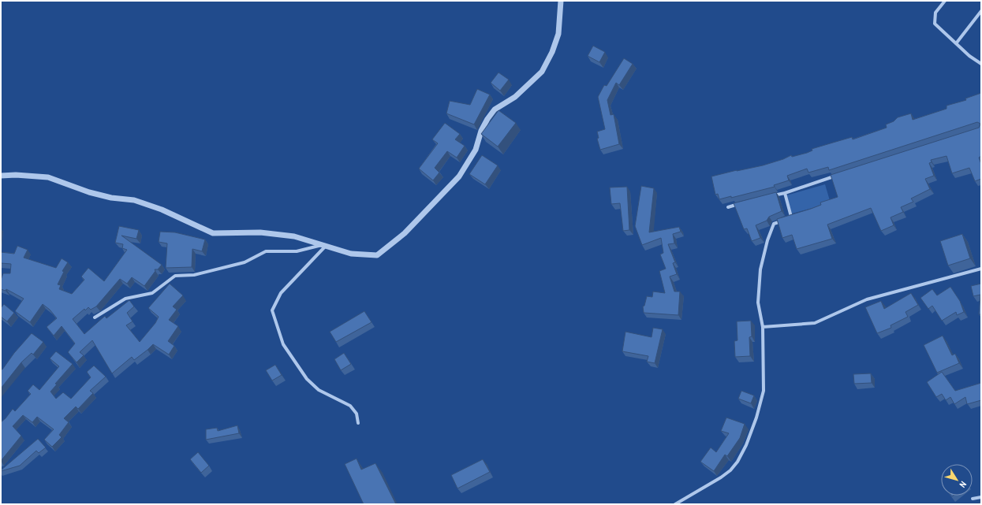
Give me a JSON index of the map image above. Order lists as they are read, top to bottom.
{
  "north": "bottom right"
}
